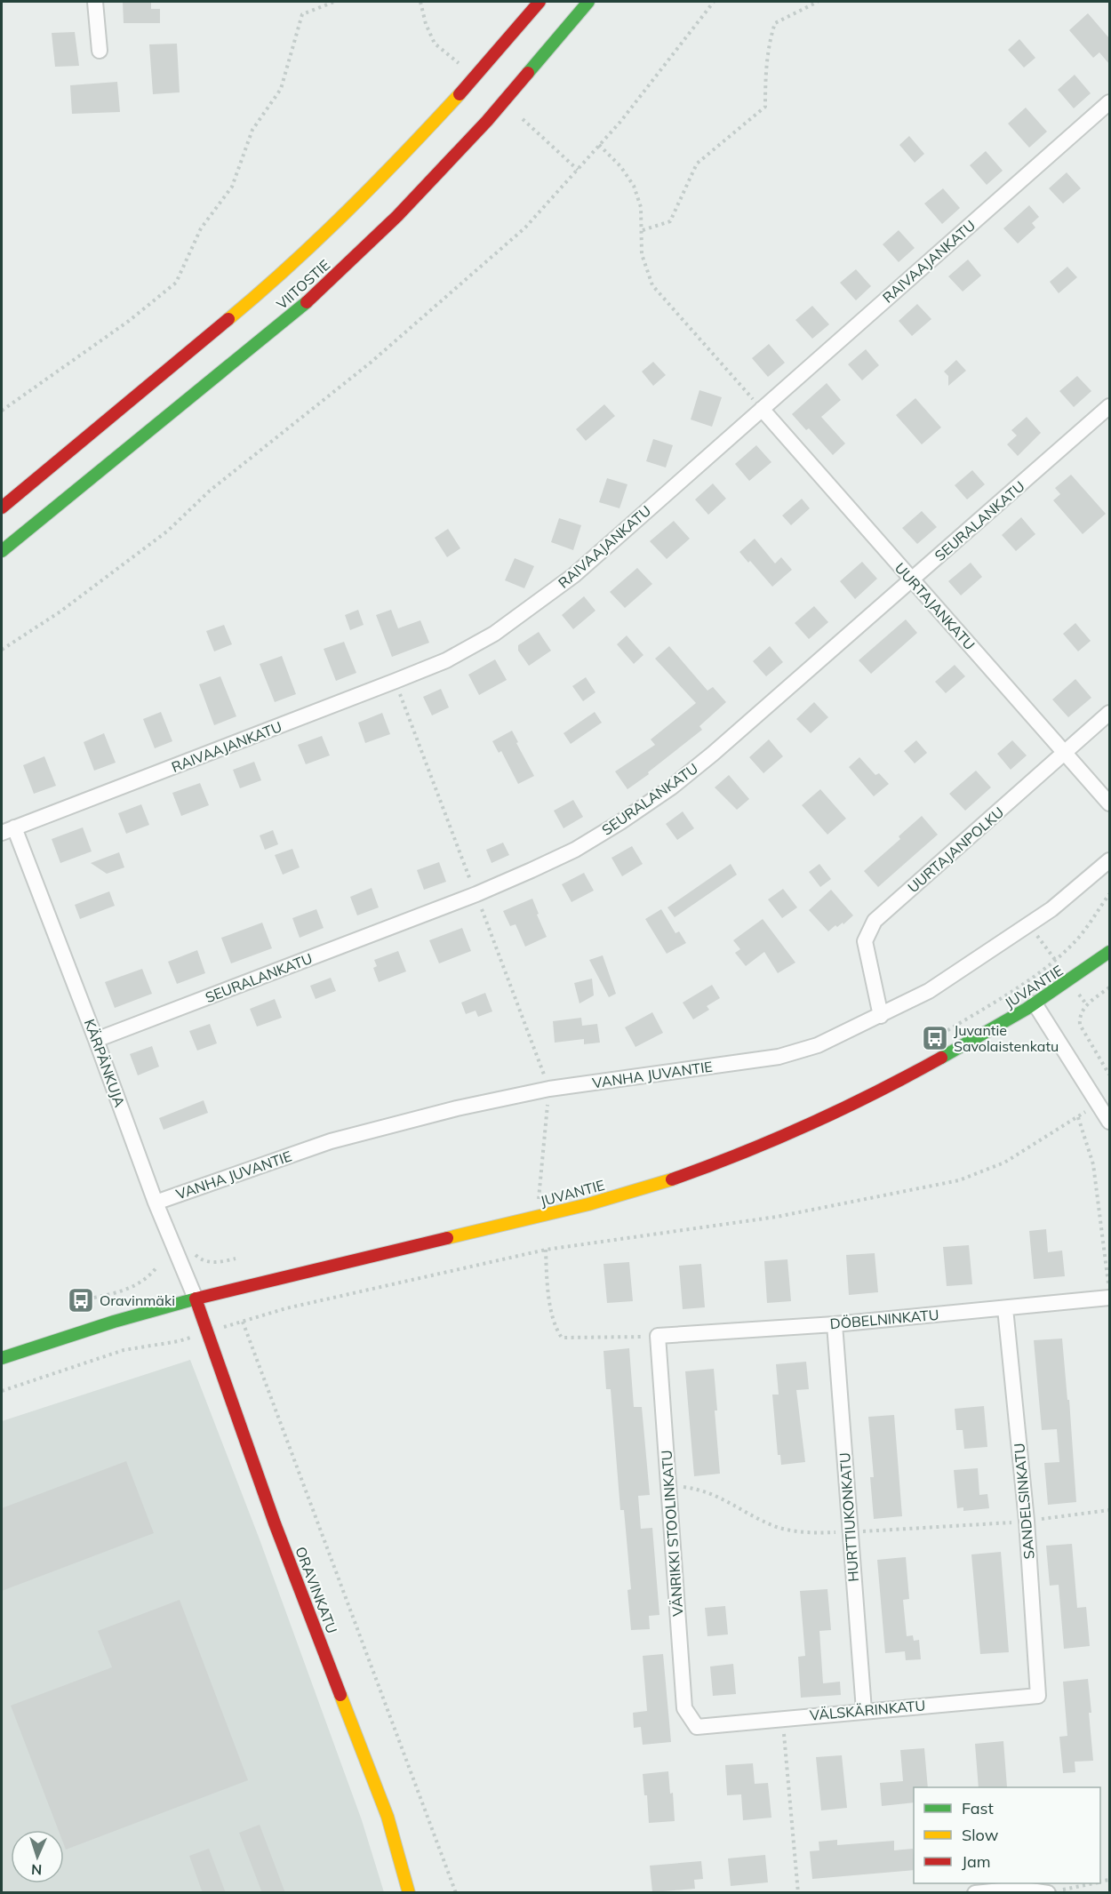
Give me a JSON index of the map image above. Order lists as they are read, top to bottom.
{
  "streets": {
    "main road": ["VIITOSTIE", "JUVANTIE", "ORAVINKATU"],
    "street": [
      "RAIVAAJANKATU",
      "SEURALANKATU",
      "UURTAJANKATU",
      "UURTAJANPOLKU",
      "KÄRPÄNKUJA",
      "VANHA JUVANTIE",
      "DÖBELNINKATU",
      "SANDELSINKATU",
      "HURTTIUKONKATU",
      "VÄNRIKKI STOOLINKATU",
      "VÄLSKÄRINKATU"
    ]
  },
  "crossings": [
    ["RAIVAAJANKATU", "UURTAJANKATU"],
    ["RAIVAAJANKATU", "KÄRPÄNKUJA"],
    ["SEURALANKATU", "UURTAJANKATU"],
    ["SEURALANKATU", "KÄRPÄNKUJA"],
    ["UURTAJANKATU", "UURTAJANPOLKU"],
    ["UURTAJANPOLKU", "VANHA JUVANTIE"],
    ["JUVANTIE", "KÄRPÄNKUJA"],
    ["JUVANTIE", "ORAVINKATU"],
    ["KÄRPÄNKUJA", "VANHA JUVANTIE"],
    ["KÄRPÄNKUJA", "ORAVINKATU"],
    ["DÖBELNINKATU", "SANDELSINKATU"],
    ["DÖBELNINKATU", "HURTTIUKONKATU"],
    ["DÖBELNINKATU", "VÄNRIKKI STOOLINKATU"],
    ["SANDELSINKATU", "VÄLSKÄRINKATU"],
    ["HURTTIUKONKATU", "VÄLSKÄRINKATU"],
    ["VÄNRIKKI STOOLINKATU", "VÄLSKÄRINKATU"]
  ],
  "places": {
    "bus stop": ["Juvantie Savolaistenkatu", "Oravinmäki"]
  },
  "legend": ["Fast", "Slow", "Jam"],
  "north": "bottom"
}
